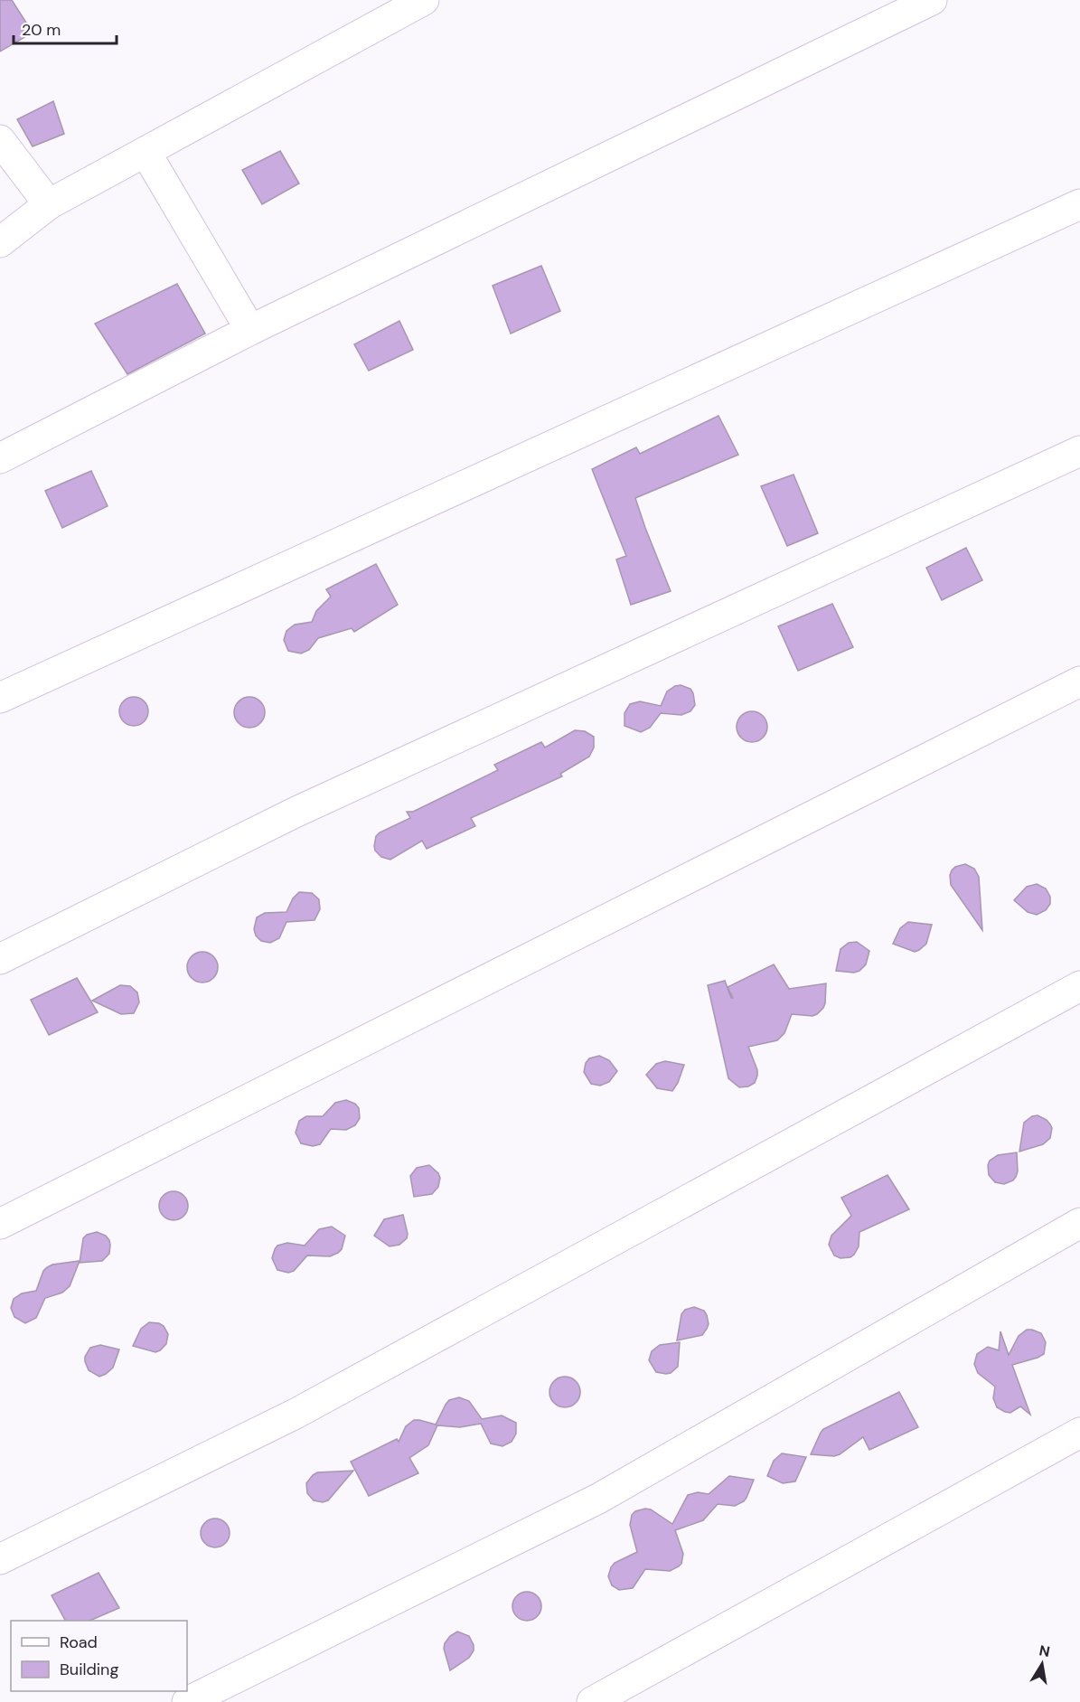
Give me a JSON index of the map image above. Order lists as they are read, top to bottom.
{
  "legend": ["Road", "Building"],
  "scale_bar": "20 m",
  "north": "top"
}
